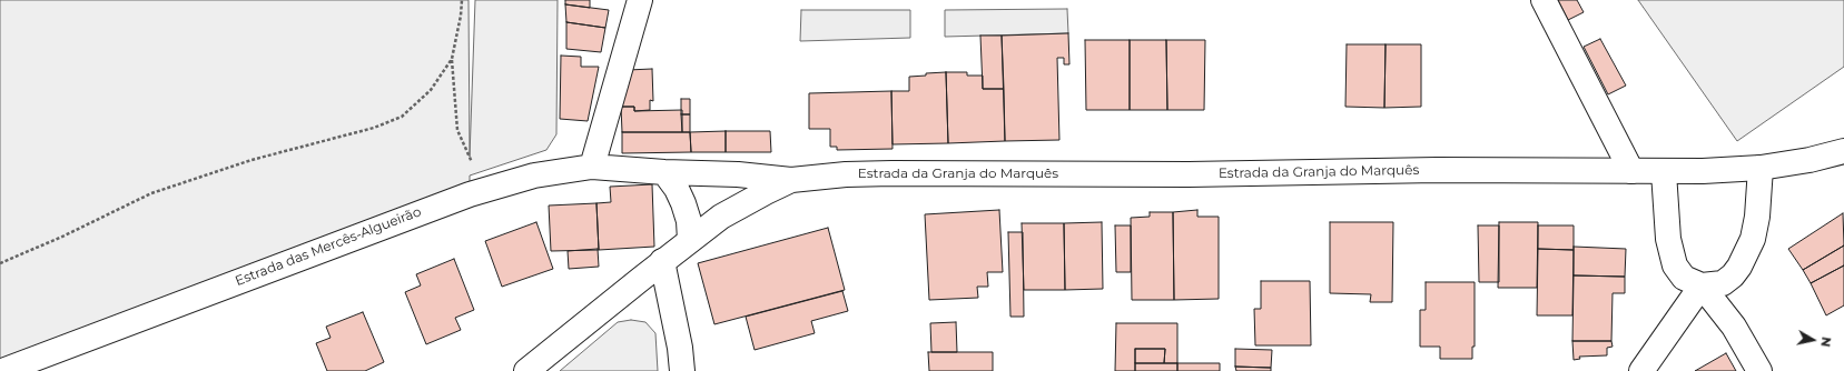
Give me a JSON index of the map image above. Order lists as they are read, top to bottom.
{
  "streets": {
    "street": ["Estrada da Granja do Marquês", "Estrada das Mercês-Algueirão"]
  },
  "crossings": [
    ["Estrada da Granja do Marquês", "Estrada das Mercês-Algueirão"]
  ],
  "north": "right"
}
